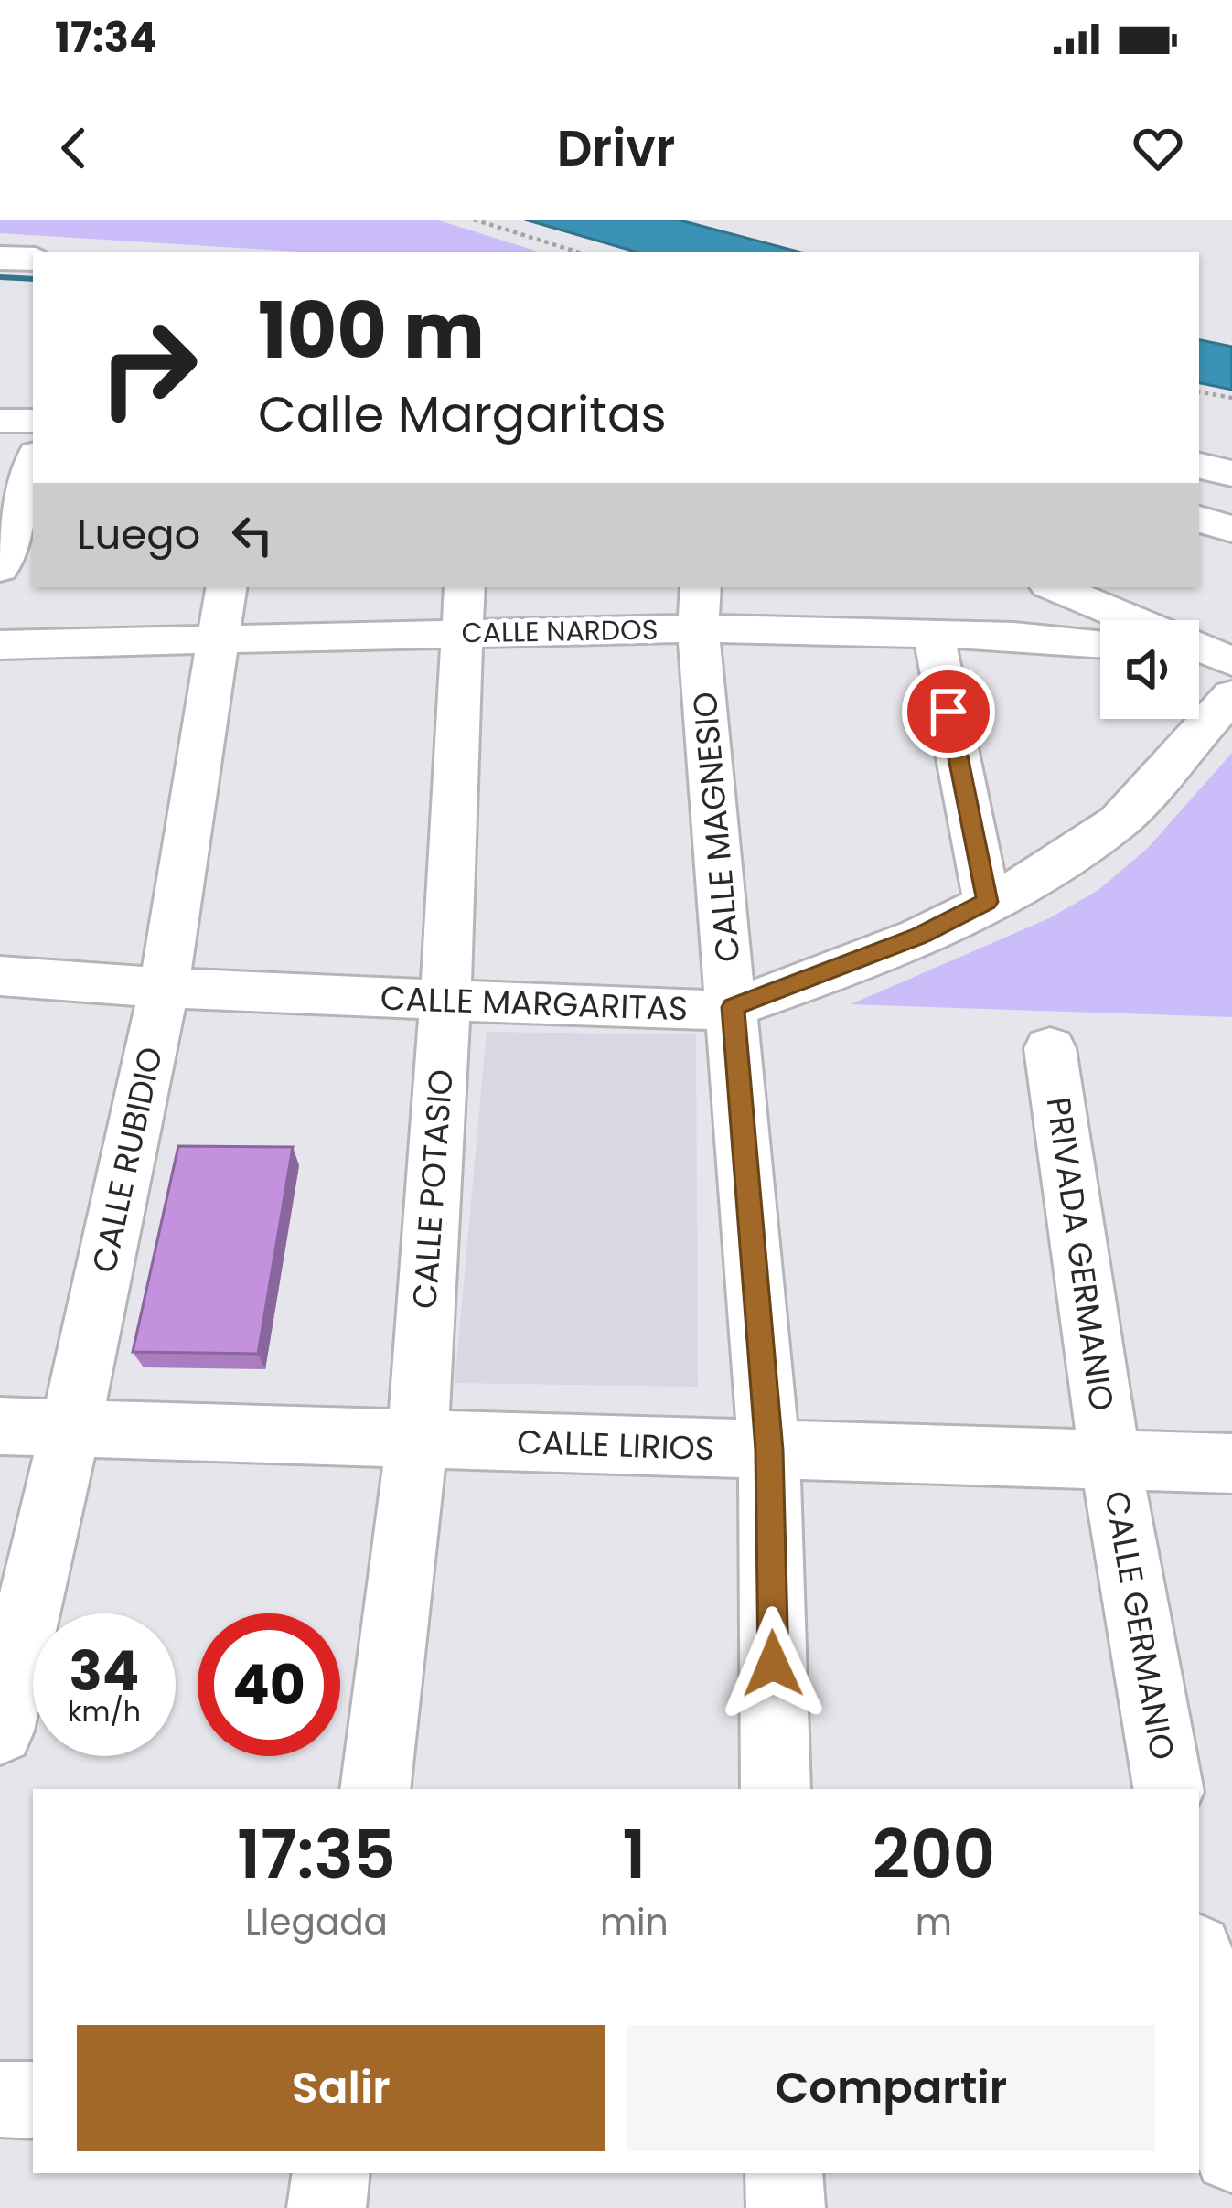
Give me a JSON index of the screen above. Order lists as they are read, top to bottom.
{
  "streets": {
    "street": [
      "CALLE NARDOS",
      "CALLE MAGNESIO",
      "CALLE MARGARITAS",
      "CALLE RUBIDIO",
      "CALLE POTASIO",
      "PRIVADA GERMANIO",
      "CALLE LIRIOS",
      "CALLE GERMANIO"
    ]
  },
  "crossings": [
    ["CALLE NARDOS", "CALLE MAGNESIO"],
    ["CALLE NARDOS", "CALLE RUBIDIO"],
    ["CALLE NARDOS", "CALLE POTASIO"],
    ["CALLE MAGNESIO", "CALLE MARGARITAS"],
    ["CALLE MAGNESIO", "CALLE LIRIOS"],
    ["CALLE MARGARITAS", "CALLE RUBIDIO"],
    ["CALLE MARGARITAS", "CALLE POTASIO"],
    ["CALLE RUBIDIO", "CALLE LIRIOS"],
    ["CALLE POTASIO", "CALLE LIRIOS"],
    ["PRIVADA GERMANIO", "CALLE LIRIOS"],
    ["PRIVADA GERMANIO", "CALLE GERMANIO"],
    ["CALLE LIRIOS", "CALLE GERMANIO"]
  ],
  "page": {
    "status": "17:34",
    "header": "Drivr",
    "turn": ["100 m", "Calle Margaritas"],
    "then": "Luego",
    "speed": "34 km/h",
    "limit": "40",
    "eta": [
      "17:35",
      "Llegada",
      "1",
      "min",
      "200",
      "m"
    ],
    "buttons": ["Salir", "Compartir"]
  }
}
